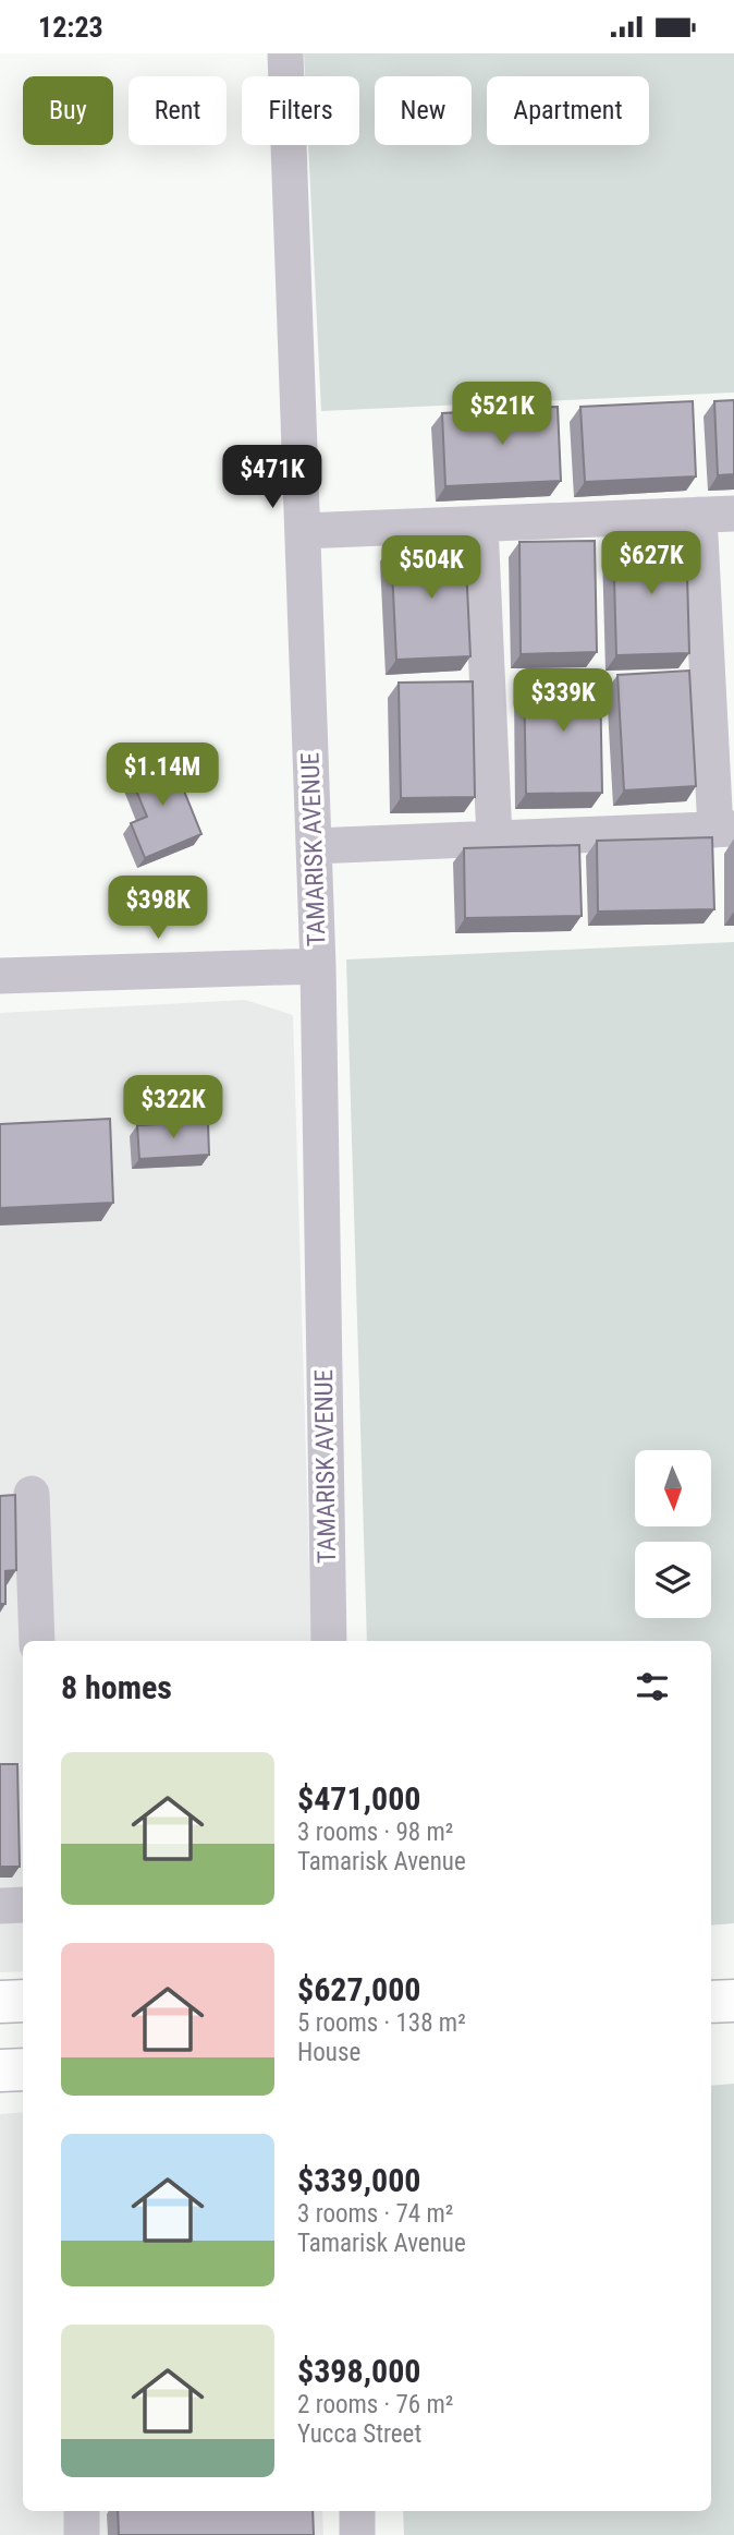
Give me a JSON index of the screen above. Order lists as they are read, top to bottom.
{
  "streets": {
    "street": ["TAMARISK AVENUE"]
  },
  "north": "bottom",
  "page": {
    "status": "12:23",
    "chip": [
      "Buy",
      "Rent",
      "Filters",
      "New",
      "Apartment"
    ],
    "price": [
      "$521K",
      "$471K",
      "$627K",
      "$504K",
      "$339K",
      "$1.14M",
      "$398K",
      "$322K"
    ],
    "heading": "8 homes",
    "list": [
      {
        "name": "$471,000",
        "note": "3 rooms · 98 m² · Tamarisk Avenue"
      },
      {
        "name": "$627,000",
        "note": "5 rooms · 138 m² · House"
      },
      {
        "name": "$339,000",
        "note": "3 rooms · 74 m² · Tamarisk Avenue"
      },
      {
        "name": "$398,000",
        "note": "2 rooms · 76 m² · Yucca Street"
      }
    ]
  }
}
